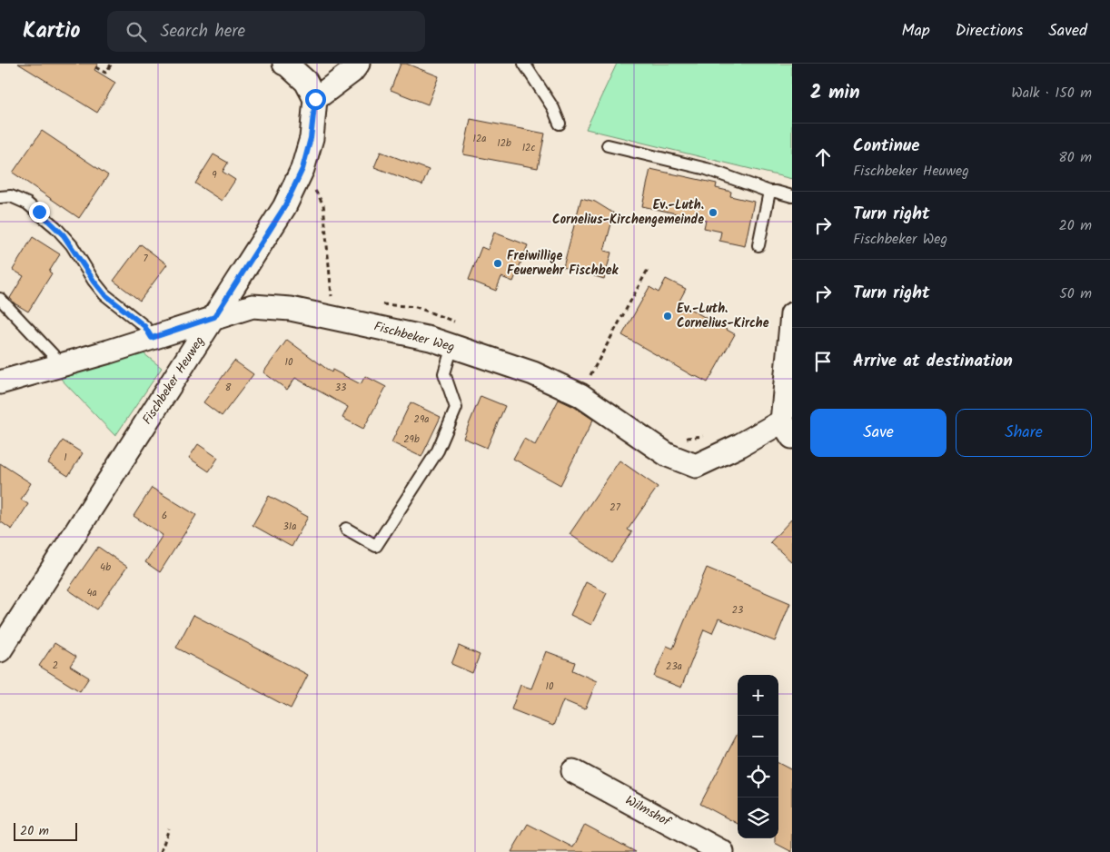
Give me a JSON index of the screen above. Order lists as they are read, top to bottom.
{
  "streets": {
    "street": ["Fischbeker Weg", "Fischbeker Heuweg", "Wilmshof"]
  },
  "crossings": [
    ["Fischbeker Weg", "Fischbeker Heuweg"]
  ],
  "places": ["Ev.-Luth. Cornelius-Kirchengemeinde", "Freiwillige Feuerwehr Fischbek", "Ev.-Luth. Cornelius-Kirche"],
  "house_numbers": [
    "12a",
    "12b",
    "12c",
    "9",
    "7",
    "10",
    "8",
    "33",
    "29a",
    "29b",
    "1",
    "27",
    "6",
    "31a",
    "4b",
    "4a",
    "23",
    "2",
    "23a",
    "10"
  ],
  "scale_bar": "20 m",
  "page": {
    "header": "Kartio",
    "search": "Search here",
    "nav": ["Map", "Directions", "Saved"],
    "heading": ["2 min", "Walk · 150 m"],
    "list": [
      ["Continue", "Fischbeker Heuweg", "80 m"],
      ["Turn right", "Fischbeker Weg", "20 m"],
      ["Turn right", "50 m"],
      "Arrive at destination"
    ],
    "buttons": ["Save", "Share"],
    "map_buttons": ["+", "−"],
    "scale": "20 m"
  }
}
